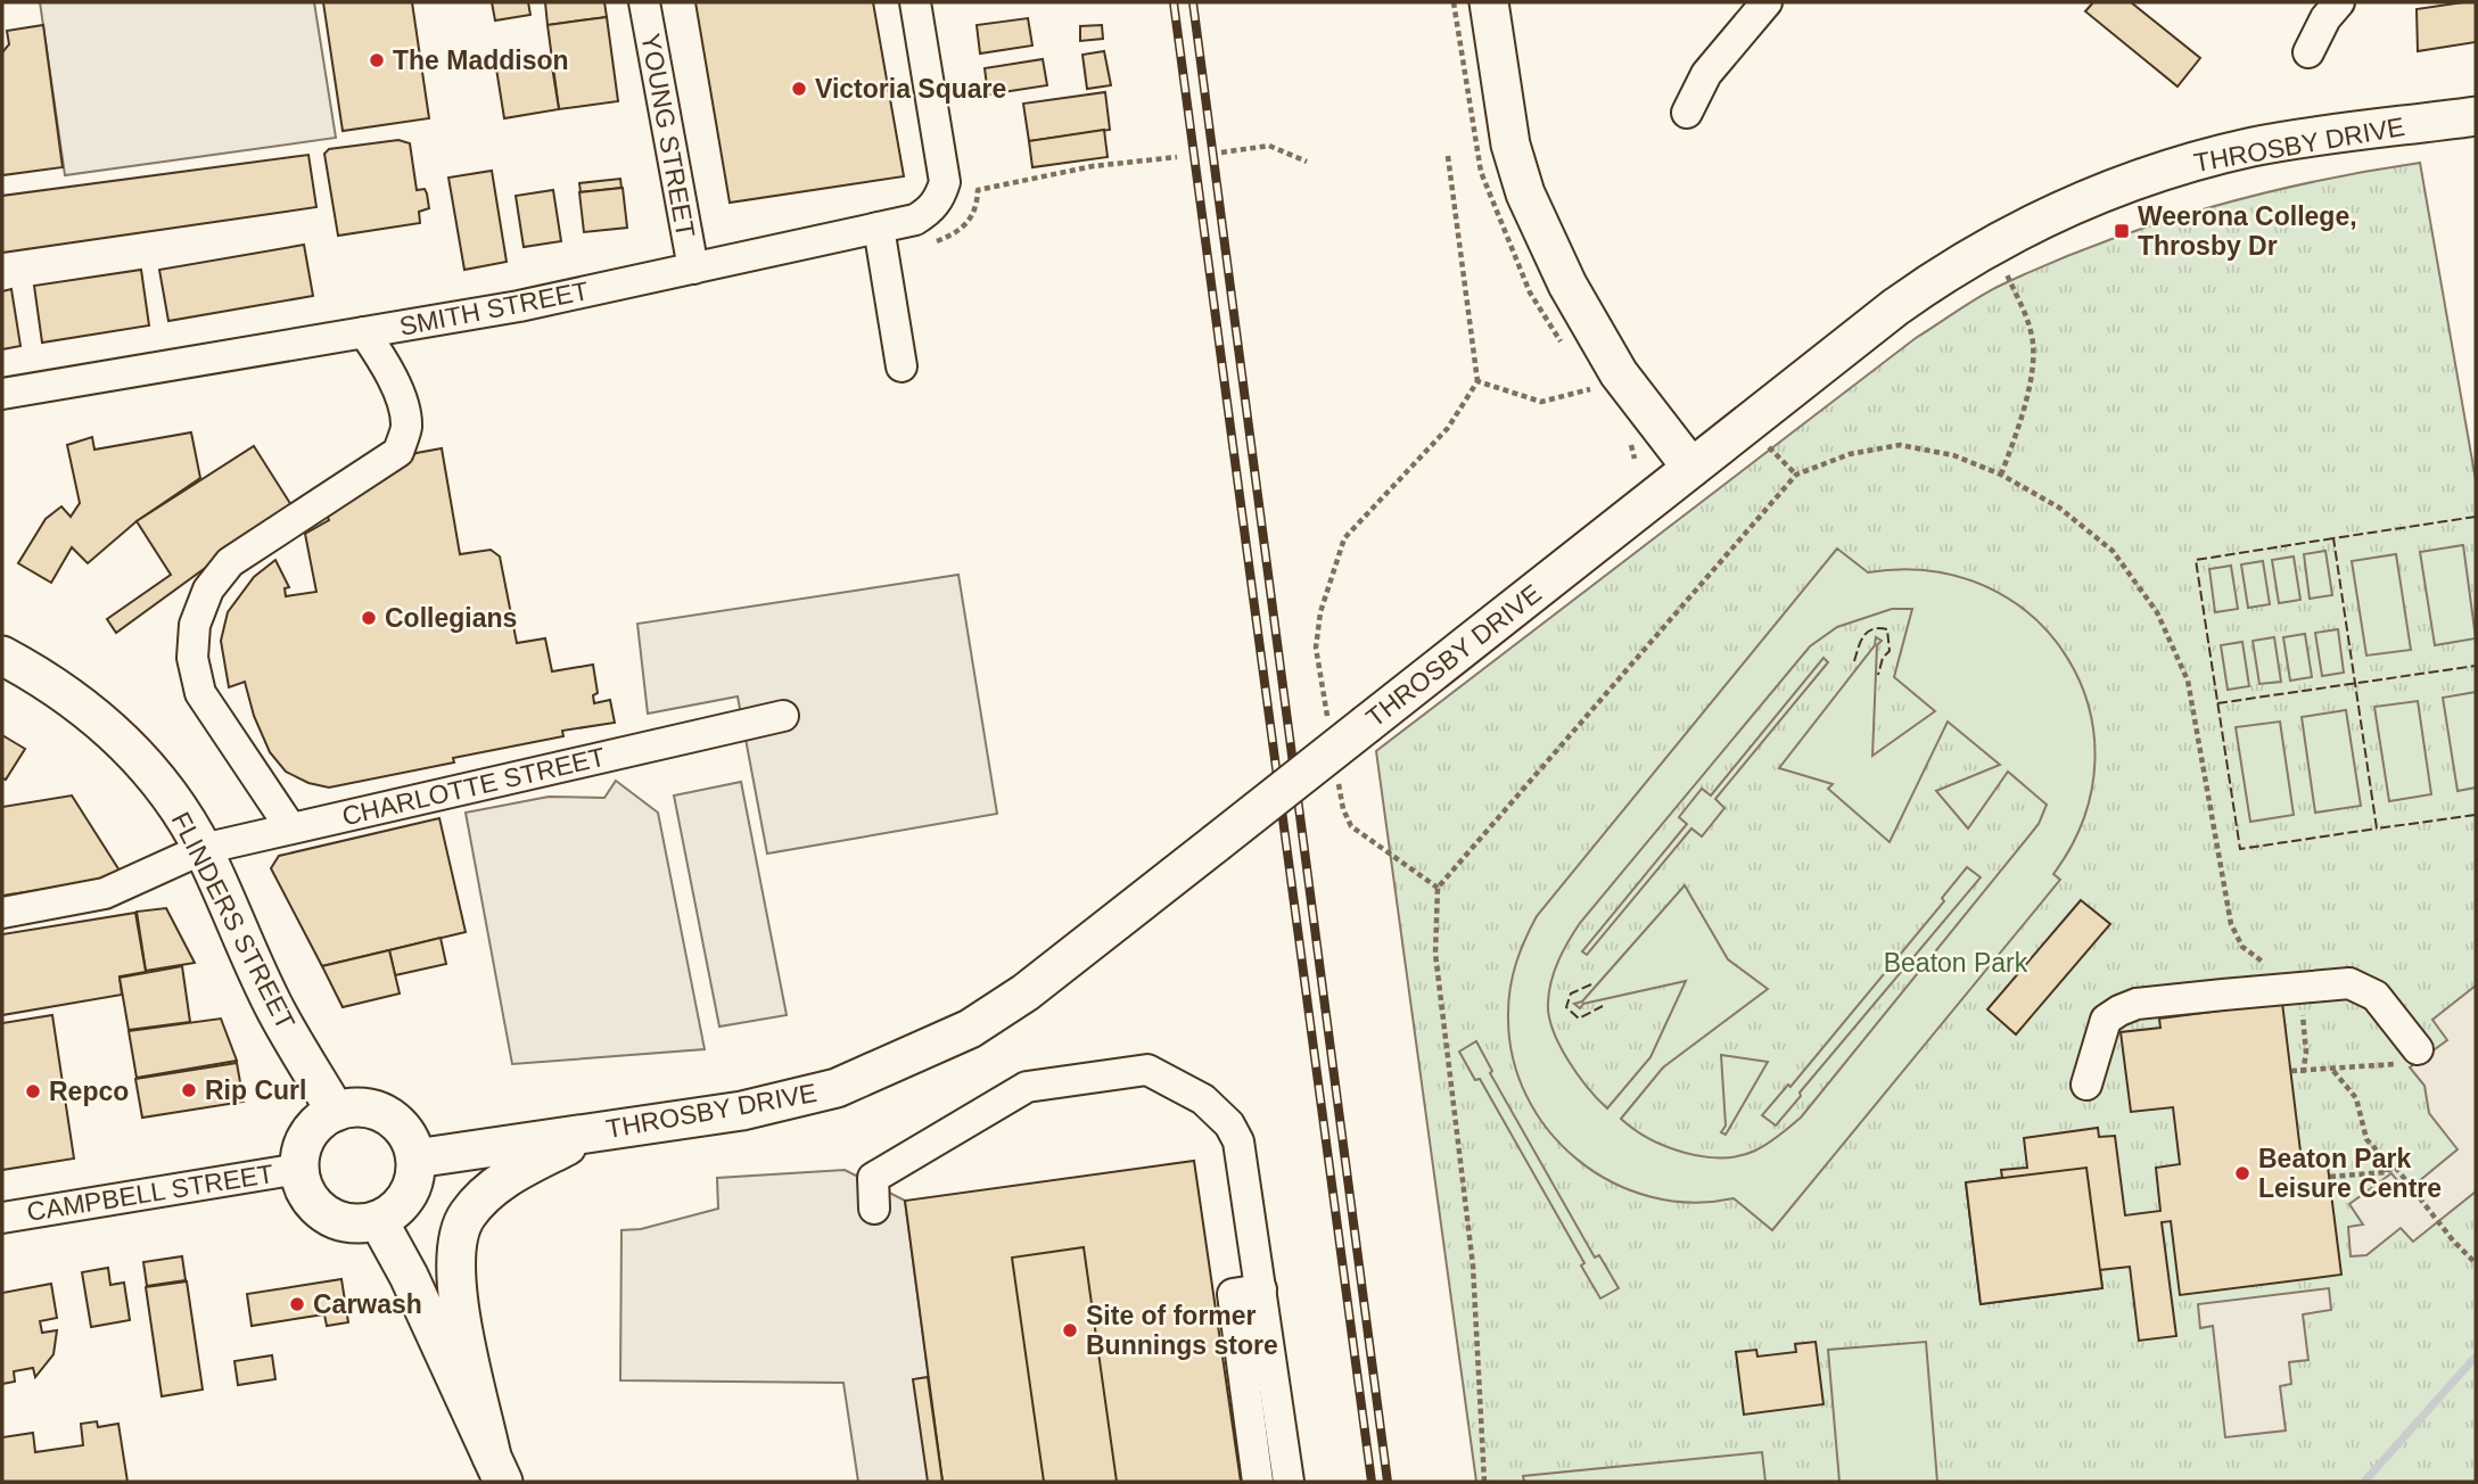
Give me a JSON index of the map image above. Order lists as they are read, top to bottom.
{
  "streets": {
    "main road": ["THROSBY DRIVE", "FLINDERS STREET"],
    "street": [
      "YOUNG STREET",
      "SMITH STREET",
      "CHARLOTTE STREET",
      "CAMPBELL STREET"
    ]
  },
  "crossings": [
    ["YOUNG STREET", "SMITH STREET"],
    ["THROSBY DRIVE", "FLINDERS STREET"],
    ["THROSBY DRIVE", "CAMPBELL STREET"],
    ["CHARLOTTE STREET", "FLINDERS STREET"],
    ["FLINDERS STREET", "CAMPBELL STREET"]
  ],
  "parks": ["Beaton Park"],
  "places": {
    "other": [
      "The Maddison",
      "Victoria Square",
      "Collegians",
      "Rip Curl",
      "Repco",
      "Beaton Park Leisure Centre",
      "Carwash",
      "Site of former Bunnings store"
    ],
    "transit": ["Weerona College, Throsby Dr"]
  }
}
